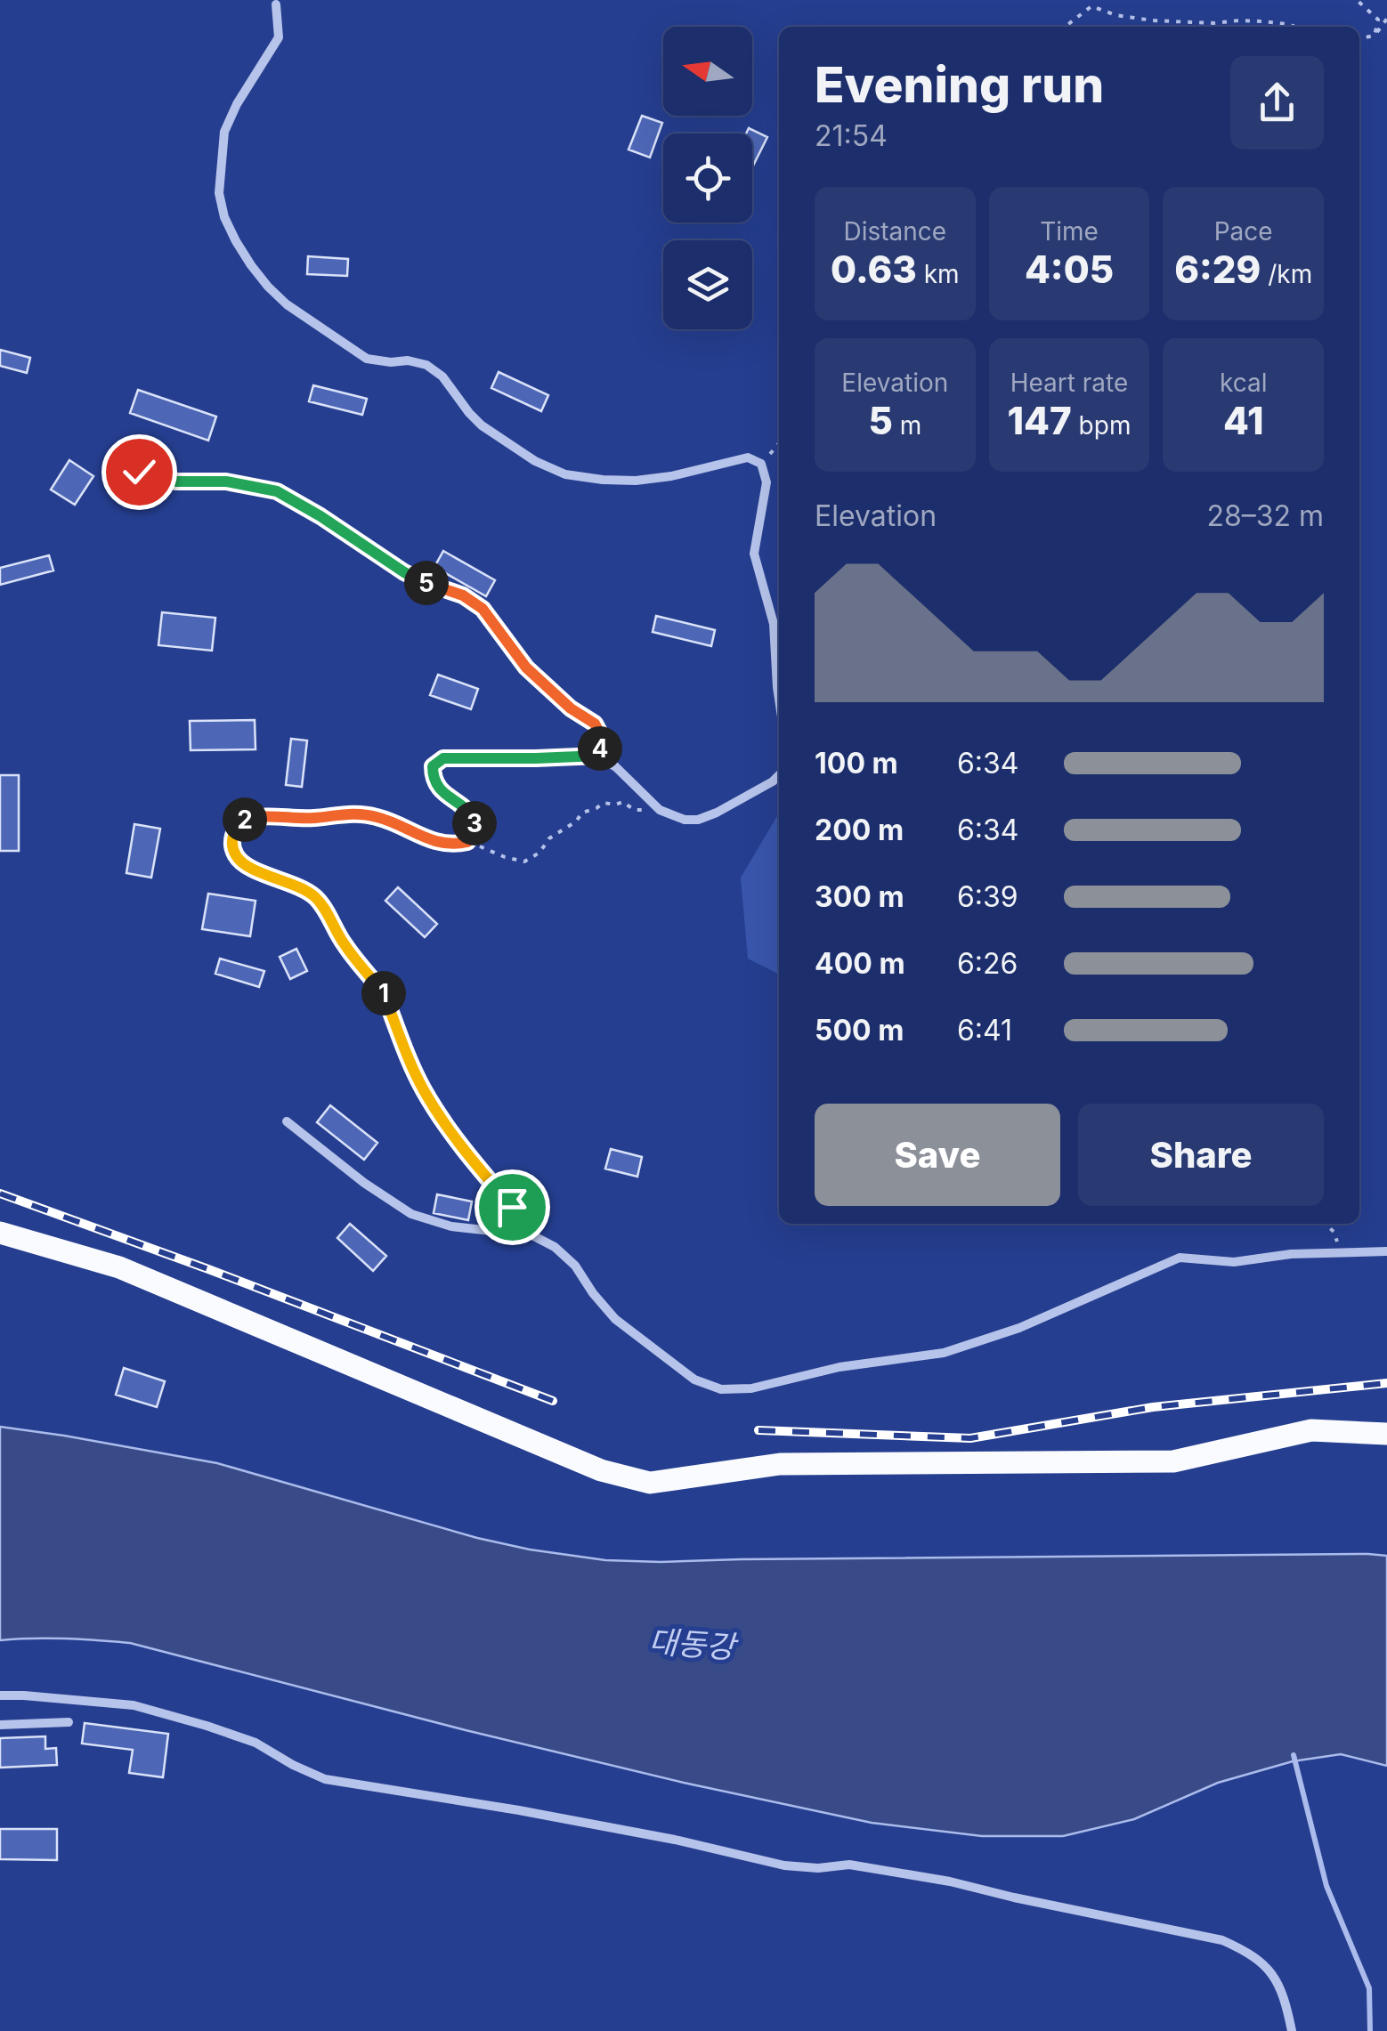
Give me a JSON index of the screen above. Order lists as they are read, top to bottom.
{
  "water": ["대동강"],
  "north": "left",
  "page": {
    "heading": ["Evening run", "21:54"],
    "stats": [
      ["Distance", "0.63 km"],
      ["Time", "4:05"],
      ["Pace", "6:29 /km"],
      ["Elevation", "5 m"],
      ["Heart rate", "147 bpm"],
      ["kcal", "41"]
    ],
    "chart": ["Elevation", "28–32 m"],
    "pins": [
      "5",
      "4",
      "2",
      "3",
      "1"
    ],
    "list": [
      {
        "name": "100 m",
        "note": "6:34"
      },
      {
        "name": "200 m",
        "note": "6:34"
      },
      {
        "name": "300 m",
        "note": "6:39"
      },
      {
        "name": "400 m",
        "note": "6:26"
      },
      {
        "name": "500 m",
        "note": "6:41"
      }
    ],
    "buttons": ["Save", "Share"]
  }
}
